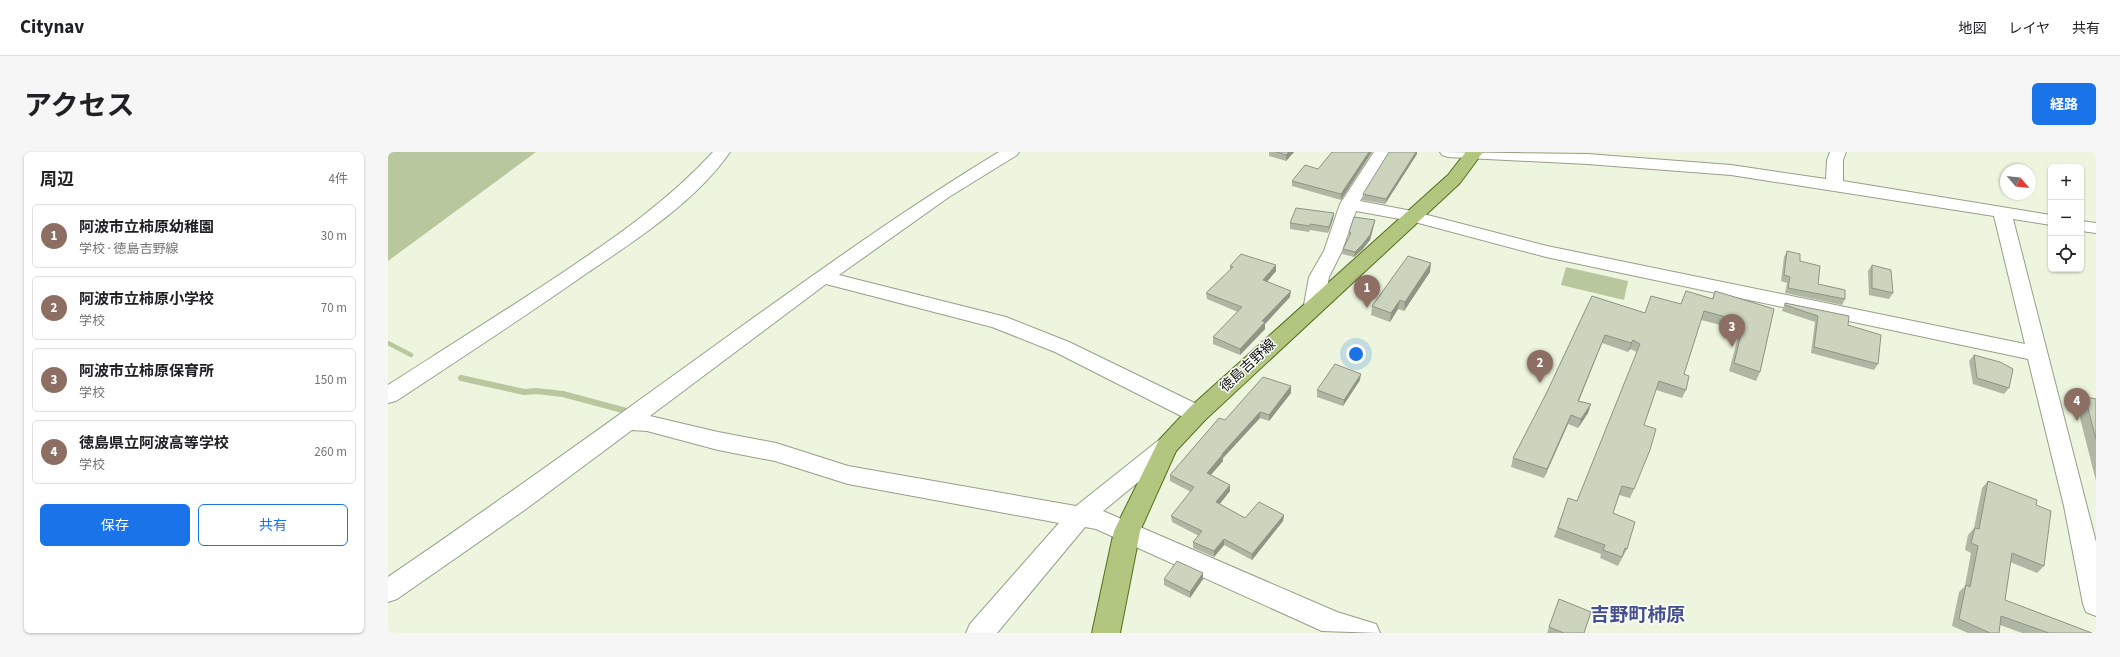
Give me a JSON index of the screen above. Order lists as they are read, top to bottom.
{
  "streets": {
    "main road": ["徳島吉野線"]
  },
  "districts": ["吉野町柿原"],
  "north": "bottom right",
  "page": {
    "header": "Citynav",
    "nav": ["地図", "レイヤ", "共有"],
    "title": "アクセス",
    "buttons": [
      "経路",
      ["保存", "共有"]
    ],
    "heading": ["周辺", "4件"],
    "map_buttons": ["+", "−"],
    "list": [
      {
        "mark": "1",
        "name": "阿波市立柿原幼稚園",
        "note": "学校 · 徳島吉野線",
        "value": "30 m"
      },
      {
        "mark": "2",
        "name": "阿波市立柿原小学校",
        "note": "学校",
        "value": "70 m"
      },
      {
        "mark": "3",
        "name": "阿波市立柿原保育所",
        "note": "学校",
        "value": "150 m"
      },
      {
        "mark": "4",
        "name": "徳島県立阿波高等学校",
        "note": "学校",
        "value": "260 m"
      }
    ],
    "pins": [
      "1",
      "3",
      "2",
      "4"
    ]
  }
}
